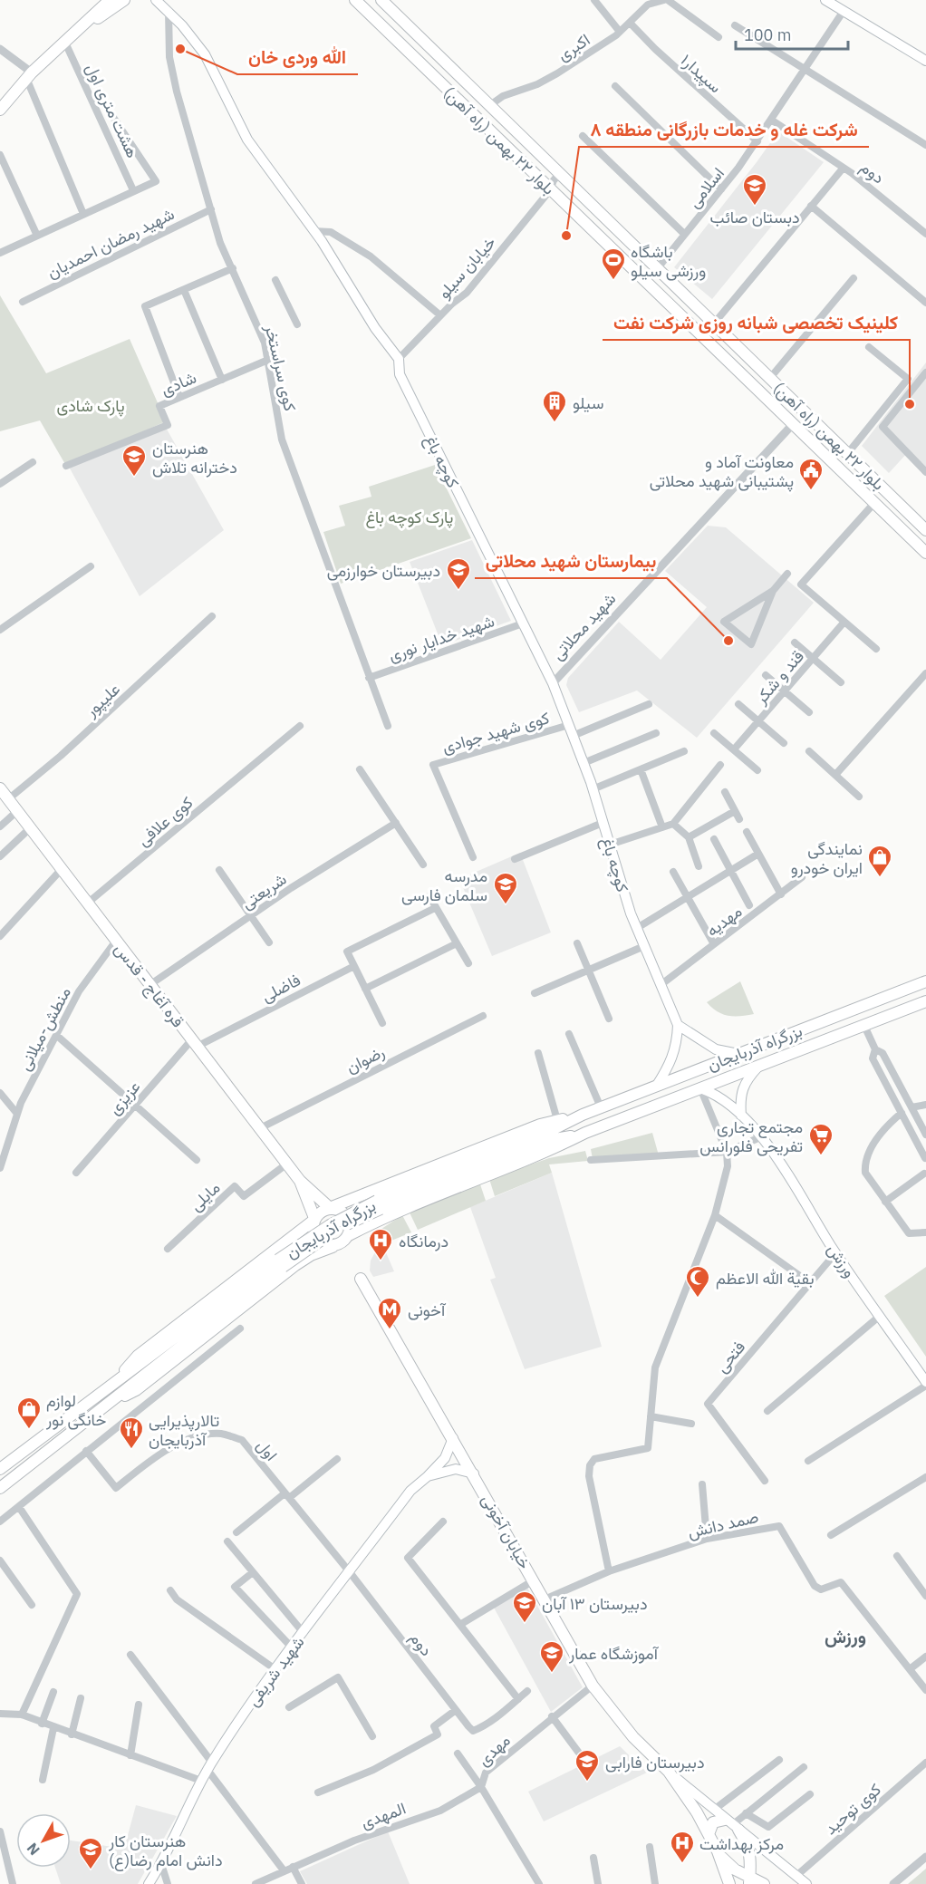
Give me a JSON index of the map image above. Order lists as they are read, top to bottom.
{
  "streets": {
    "main road": [
      "بلوار ۲۲ بهمن (راه آهن)",
      "کوچه باغ",
      "قره آغاج - قدس",
      "بزرگراه آذربایجان",
      "ورزش",
      "خیابان آخونی",
      "شهید شریفی"
    ],
    "street": [
      "اکبری",
      "سپیدار۱",
      "هشت متری اول",
      "دوم",
      "اسلامی",
      "شهید رمضان احمدیان",
      "خیابان سیلو",
      "کوی سراستخر",
      "شادی",
      "شهید محلاتی",
      "شهید خدایار نوری",
      "قند و شکر",
      "علیپور",
      "کوی شهید جوادی",
      "کوی علافی",
      "شریعتی",
      "مهدیه",
      "فاضلی",
      "منطش-میلانی",
      "رضوان",
      "عزیزی",
      "مایلی",
      "فتحی",
      "اول",
      "صمد دانش",
      "مهدی",
      "کوی توحید",
      "المهدی"
    ]
  },
  "crossings": [
    ["اکبری", "سپیدار۱"],
    ["اکبری", "بلوار ۲۲ بهمن (راه آهن)"],
    ["سپیدار۱", "اسلامی"],
    ["بلوار ۲۲ بهمن (راه آهن)", "اسلامی"],
    ["بلوار ۲۲ بهمن (راه آهن)", "خیابان سیلو"],
    ["بلوار ۲۲ بهمن (راه آهن)", "شهید محلاتی"],
    ["دوم", "اسلامی"],
    ["دوم", "اول"],
    ["دوم", "شهید شریفی"],
    ["شهید رمضان احمدیان", "کوی سراستخر"],
    ["خیابان سیلو", "کوچه باغ"],
    ["کوی سراستخر", "شادی"],
    ["کوی سراستخر", "کوچه باغ"],
    ["کوی سراستخر", "شهید خدایار نوری"],
    ["کوچه باغ", "شهید محلاتی"],
    ["کوچه باغ", "شهید خدایار نوری"],
    ["کوچه باغ", "کوی شهید جوادی"],
    ["کوچه باغ", "مهدیه"],
    ["علیپور", "قره آغاج - قدس"],
    ["کوی علافی", "قره آغاج - قدس"],
    ["شریعتی", "قره آغاج - قدس"],
    ["قره آغاج - قدس", "فاضلی"],
    ["قره آغاج - قدس", "منطش-میلانی"],
    ["قره آغاج - قدس", "رضوان"],
    ["قره آغاج - قدس", "عزیزی"],
    ["قره آغاج - قدس", "مایلی"],
    ["فاضلی", "عزیزی"],
    ["بزرگراه آذربایجان", "ورزش"],
    ["ورزش", "فتحی"],
    ["اول", "شهید شریفی"],
    ["صمد دانش", "خیابان آخونی"],
    ["خیابان آخونی", "شهید شریفی"],
    ["خیابان آخونی", "مهدی"],
    ["مهدی", "المهدی"]
  ],
  "districts": ["ورزش"],
  "parks": ["پارک شادی", "پارک کوچه باغ"],
  "places": {
    "other": [
      "الله وردی خان",
      "شرکت غله و خدمات بازرگانی منطقه ۸",
      "کلینیک تخصصی شبانه روزی شرکت نفت",
      "بیمارستان شهید محلاتی"
    ],
    "school or university": [
      "دبستان صائب",
      "هنرستان دخترانه تلاش",
      "دبیرستان خوارزمی",
      "مدرسه سلمان فارسی",
      "دبیرستان ۱۳ آبان",
      "آموزشگاه عمار",
      "دبیرستان فارابی",
      "هنرستان کار دانش امام رضا(ع)"
    ],
    "sports": ["باشگاه ورزشی سیلو"],
    "building": ["سیلو"],
    "public building": ["معاونت آماد و پشتیبانی شهید محلاتی"],
    "shop": ["نمایندگی ایران خودرو", "لوازم خانگی نور"],
    "supermarket": ["مجتمع تجاری تفریحی فلورانس"],
    "hospital": ["درمانگاه", "مرکز بهداشت"],
    "mosque": ["بقیة الله الاعظم"],
    "metro station": ["آخونی"],
    "restaurant": ["تالارپذیرایی آذربایجان"]
  },
  "scale_bar": "100 m",
  "north": "bottom left"
}
